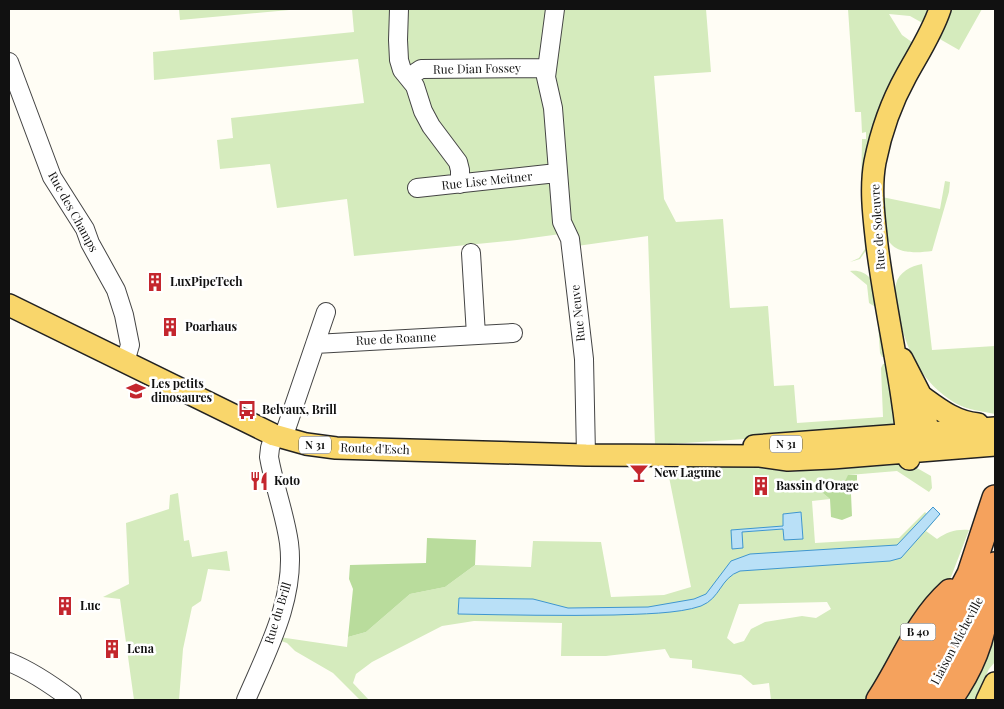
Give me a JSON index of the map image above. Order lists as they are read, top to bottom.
{
  "streets": {
    "highway": ["B 40", "Liaison Micheville"],
    "main road": ["Rue de Soleuvre", "N 31", "Route d'Esch"],
    "street": [
      "Rue Dian Fossey",
      "Rue Lise Meitner",
      "Rue des Champs",
      "Rue Neuve",
      "Rue de Roanne",
      "Rue du Brill"
    ]
  },
  "crossings": [
    ["Rue Dian Fossey", "Rue Neuve"],
    ["Rue Lise Meitner", "Rue Neuve"],
    ["Rue des Champs", "Route d'Esch"],
    ["Rue Neuve", "Route d'Esch"],
    ["Rue de Roanne", "Rue du Brill"],
    ["N 31", "Route d'Esch"],
    ["Route d'Esch", "Rue du Brill"],
    ["B 40", "Liaison Micheville"]
  ],
  "places": {
    "building": [
      "LuxPipeTech",
      "Poarhaus",
      "Bassin d'Orage",
      "Luc",
      "Lena"
    ],
    "school or university": ["Les petits dinosaures"],
    "bus stop": ["Belvaux, Brill"],
    "bar": ["New Lagune"],
    "restaurant": ["Koto"]
  }
}
